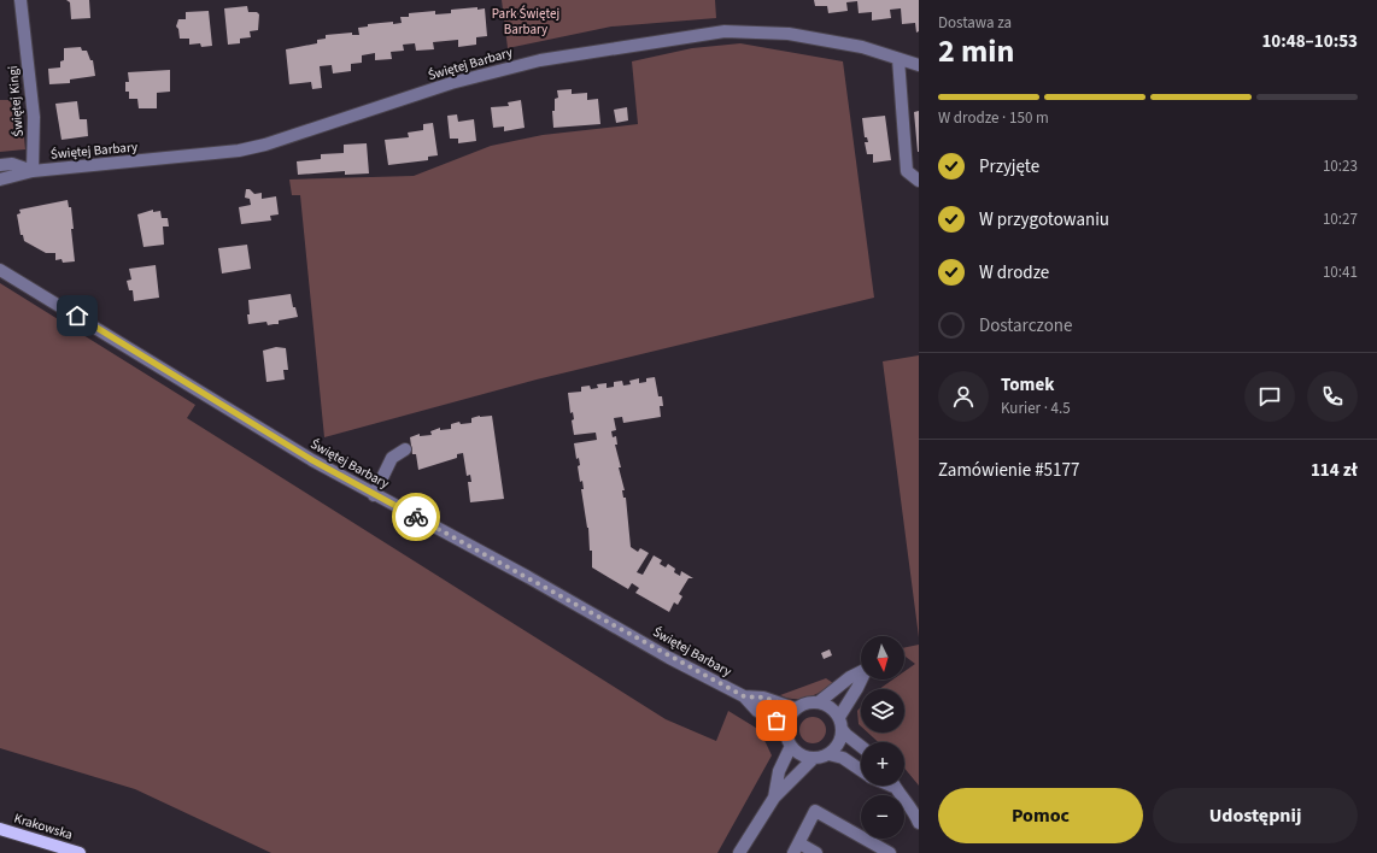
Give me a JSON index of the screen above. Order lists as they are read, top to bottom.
{
  "streets": {
    "main road": ["Krakowska"],
    "street": ["Świętej Barbary", "Świętej Kingi"]
  },
  "crossings": [
    ["Świętej Barbary", "Świętej Kingi"]
  ],
  "parks": ["Park Świętej Barbary"],
  "north": "bottom",
  "page": {
    "heading": ["2 min", "Dostawa za", "10:48–10:53"],
    "panel": [
      "Tomek",
      "Kurier · 4.5",
      "Zamówienie #5177",
      "114 zł"
    ],
    "bar": "W drodze · 150 m",
    "list": [
      ["Przyjęte", "10:23"],
      ["W przygotowaniu", "10:27"],
      ["W drodze", "10:41"],
      "Dostarczone"
    ],
    "map_buttons": ["+", "−"],
    "buttons": ["Pomoc", "Udostępnij"]
  }
}
